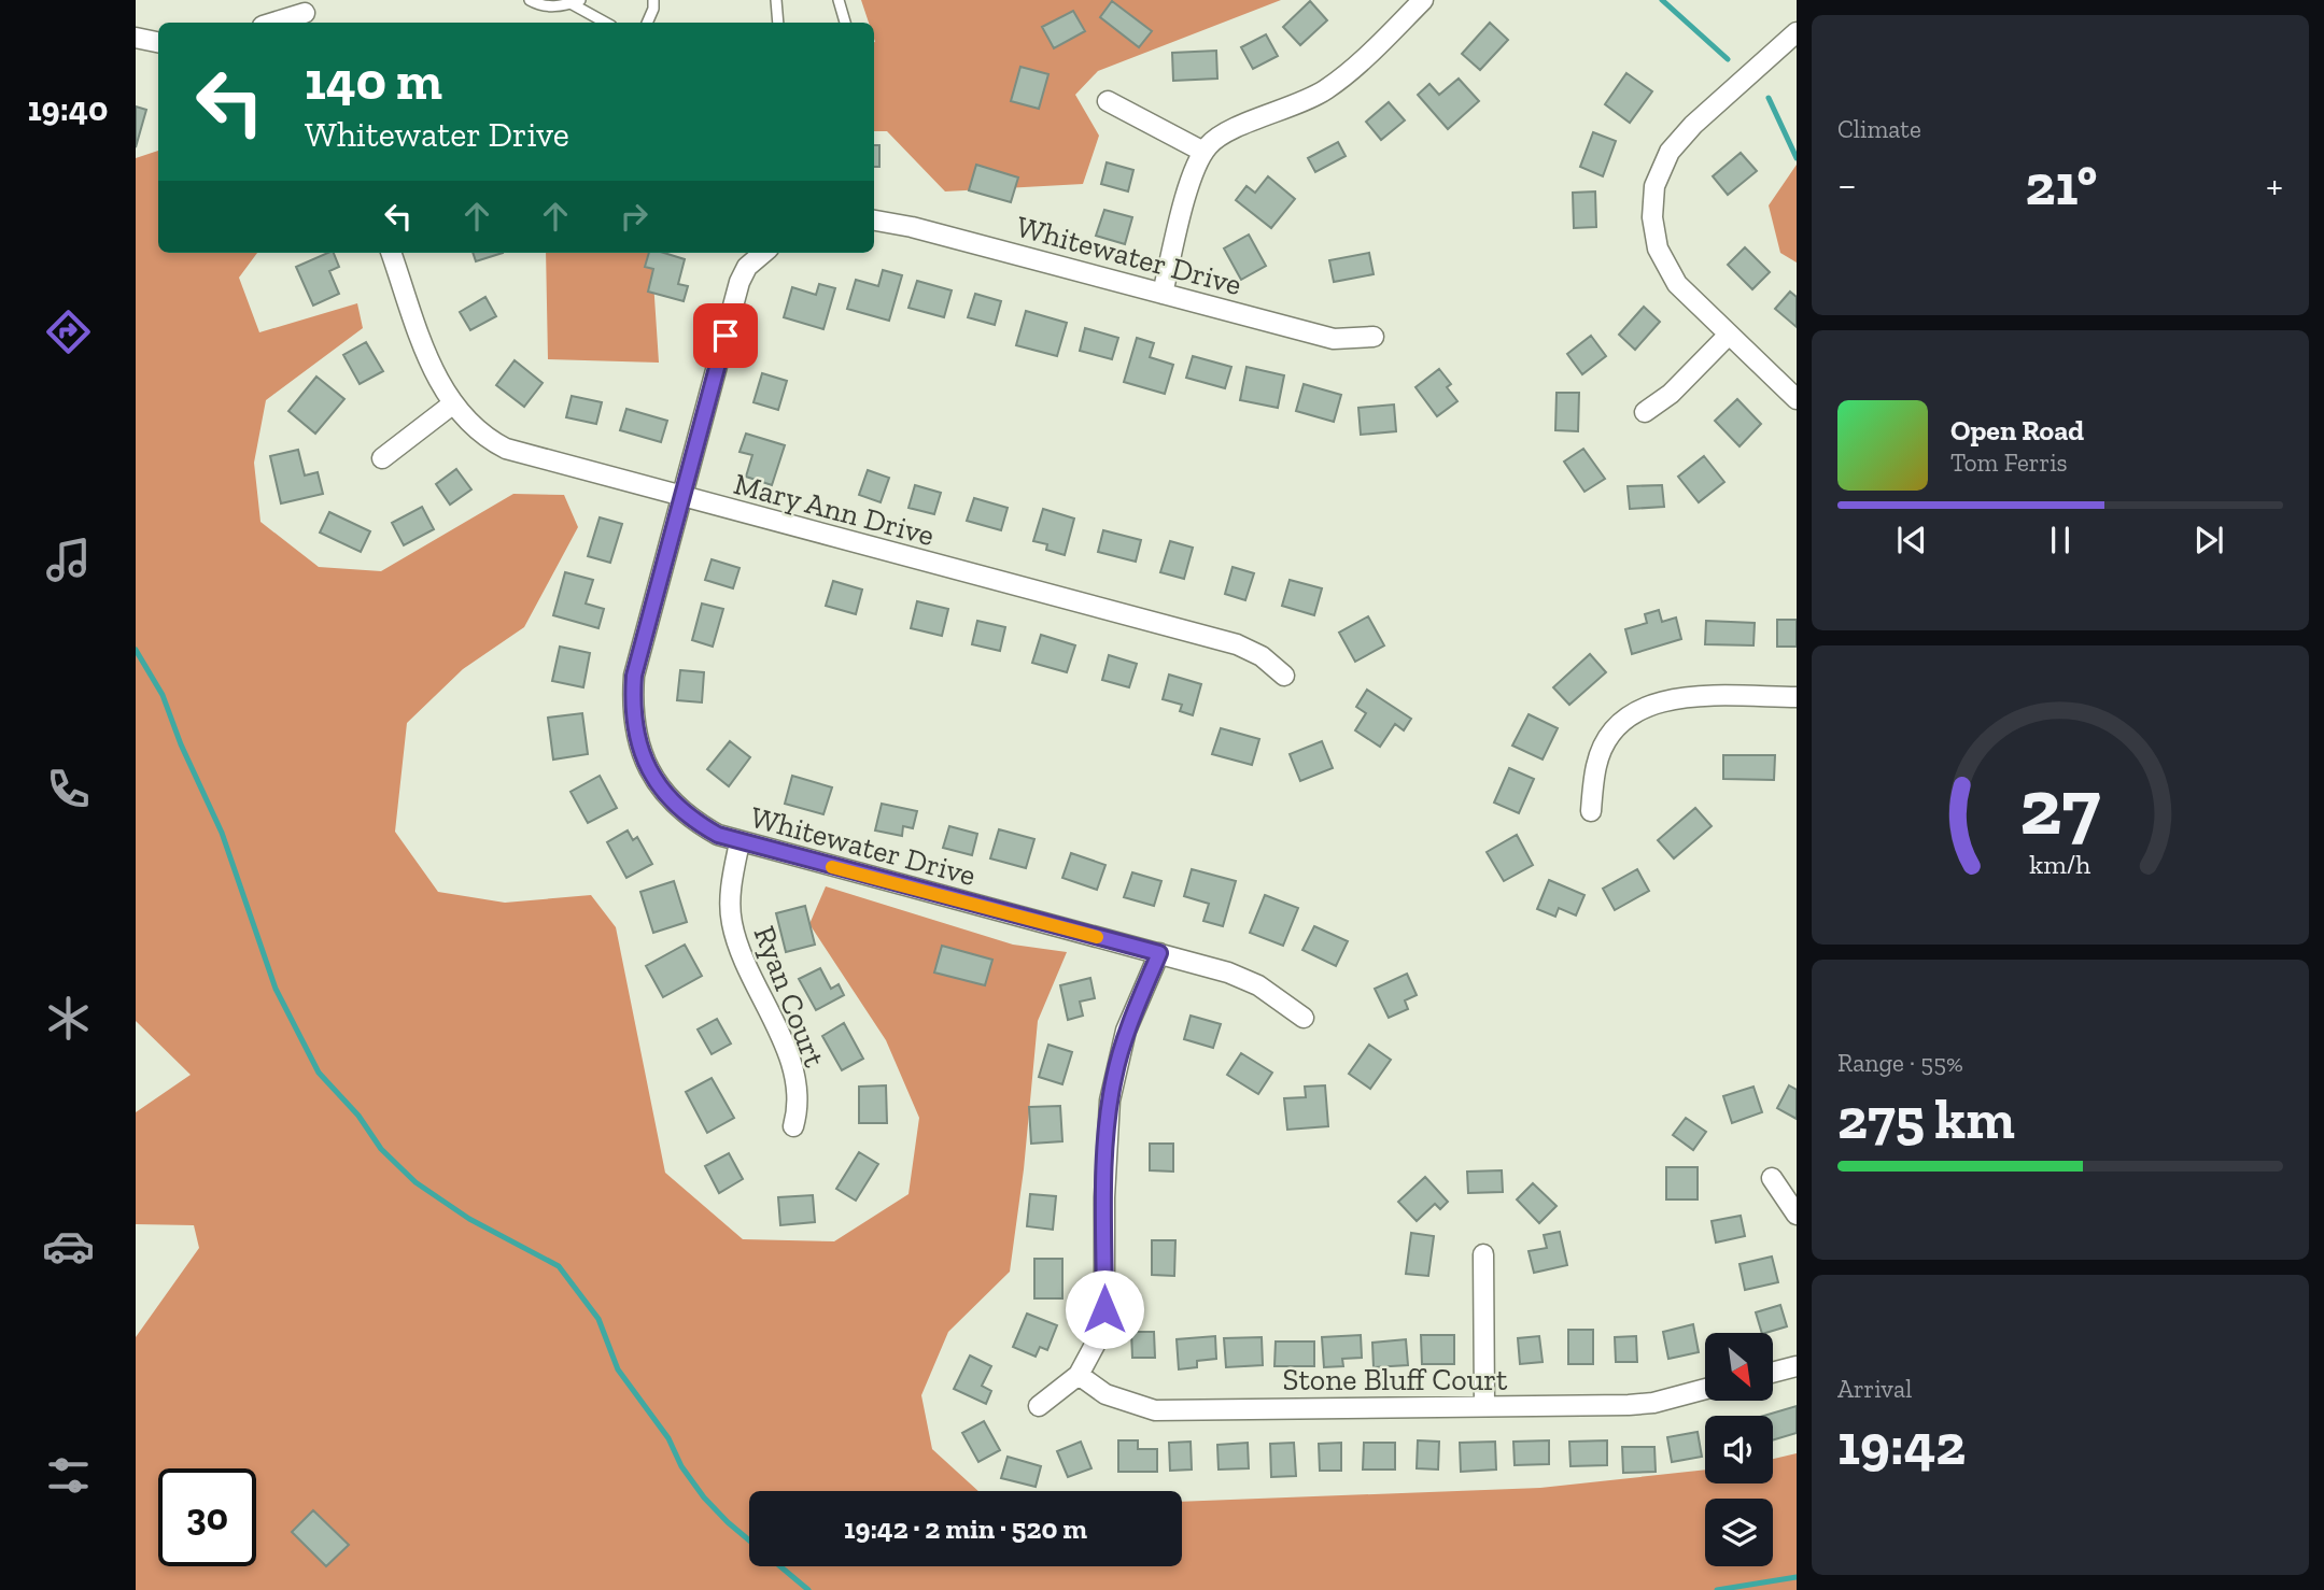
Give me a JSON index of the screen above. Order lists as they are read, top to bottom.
{
  "streets": {
    "street": [
      "Whitewater Drive",
      "Mary Ann Drive",
      "Ryan Court",
      "Stone Bluff Court"
    ]
  },
  "crossings": [
    ["Whitewater Drive", "Mary Ann Drive"],
    ["Whitewater Drive", "Ryan Court"]
  ],
  "north": "bottom right",
  "page": {
    "tabs": "19:40",
    "tile": [
      "Climate",
      ["Range · 55%", "275 km"],
      ["Arrival", "19:42"]
    ],
    "turn": ["140 m", "Whitewater Drive"],
    "heat": ["−", "21°", "+"],
    "song": ["Open Road", "Tom Ferris"],
    "limit": "30",
    "trip": "19:42 · 2 min · 520 m",
    "gauge": ["27", "km/h"]
  }
}
